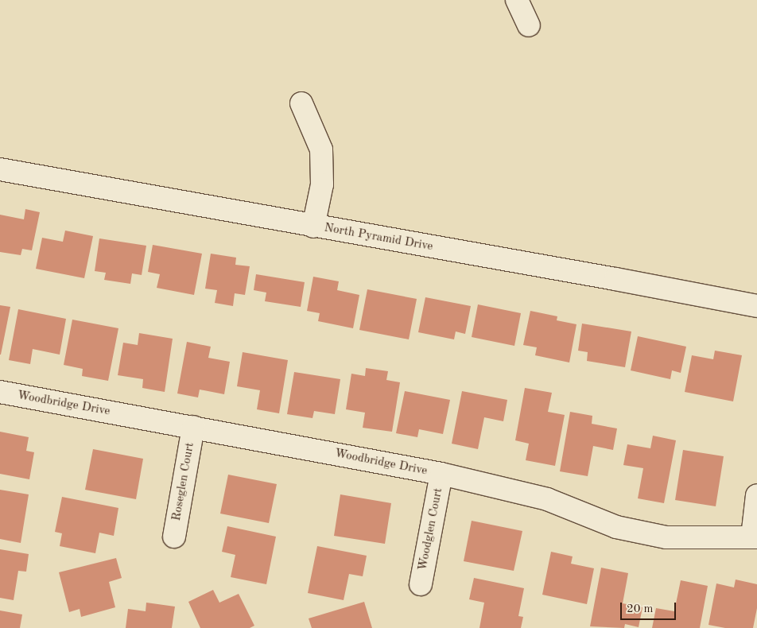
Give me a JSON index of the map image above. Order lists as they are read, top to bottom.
{
  "streets": {
    "street": [
      "North Pyramid Drive",
      "Woodbridge Drive",
      "Roseglen Court",
      "Woodglen Court"
    ]
  },
  "crossings": [
    ["Woodbridge Drive", "Roseglen Court"],
    ["Woodbridge Drive", "Woodglen Court"]
  ],
  "scale_bar": "20 m"
}
